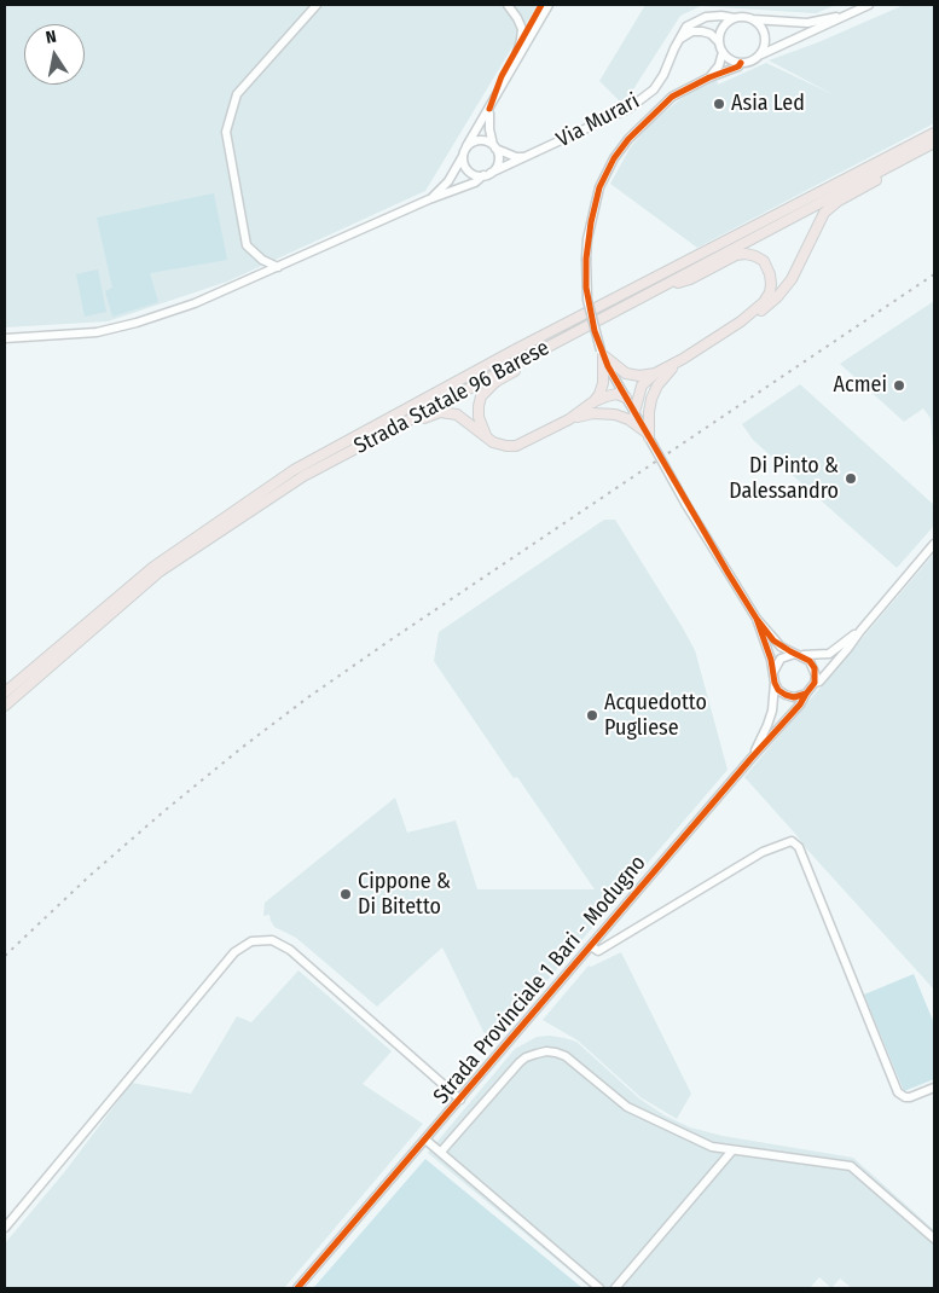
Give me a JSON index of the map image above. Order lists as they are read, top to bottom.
{
  "streets": {
    "main road": ["Strada Statale 96 Barese"],
    "street": ["Via Murari", "Strada Provinciale 1 Bari - Modugno"]
  },
  "places": [
    "Asia Led",
    "Acmei",
    "Di Pinto & Dalessandro",
    "Acquedotto Pugliese",
    "Cippone & Di Bitetto"
  ],
  "north": "top"
}
